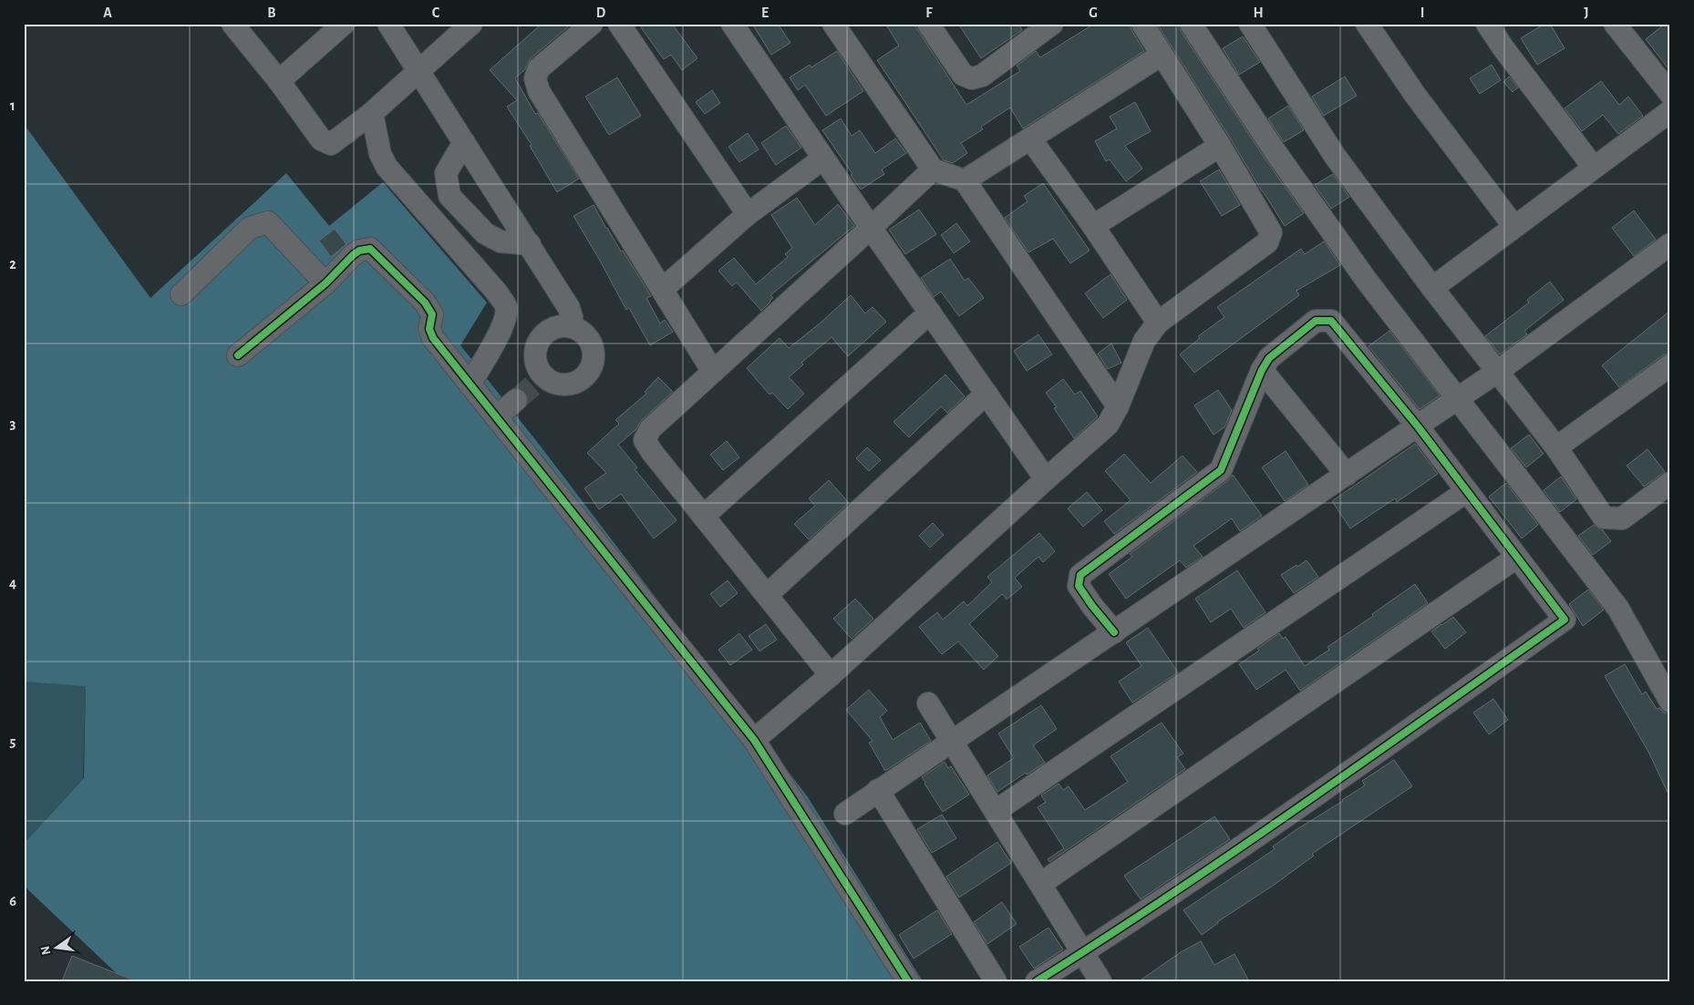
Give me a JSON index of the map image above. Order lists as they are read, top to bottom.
{
  "north": "left",
  "grid": {
    "columns": [
      "A",
      "B",
      "C",
      "D",
      "E",
      "F",
      "G",
      "H",
      "I",
      "J"
    ],
    "rows": [
      "1",
      "2",
      "3",
      "4",
      "5",
      "6"
    ]
  }
}
